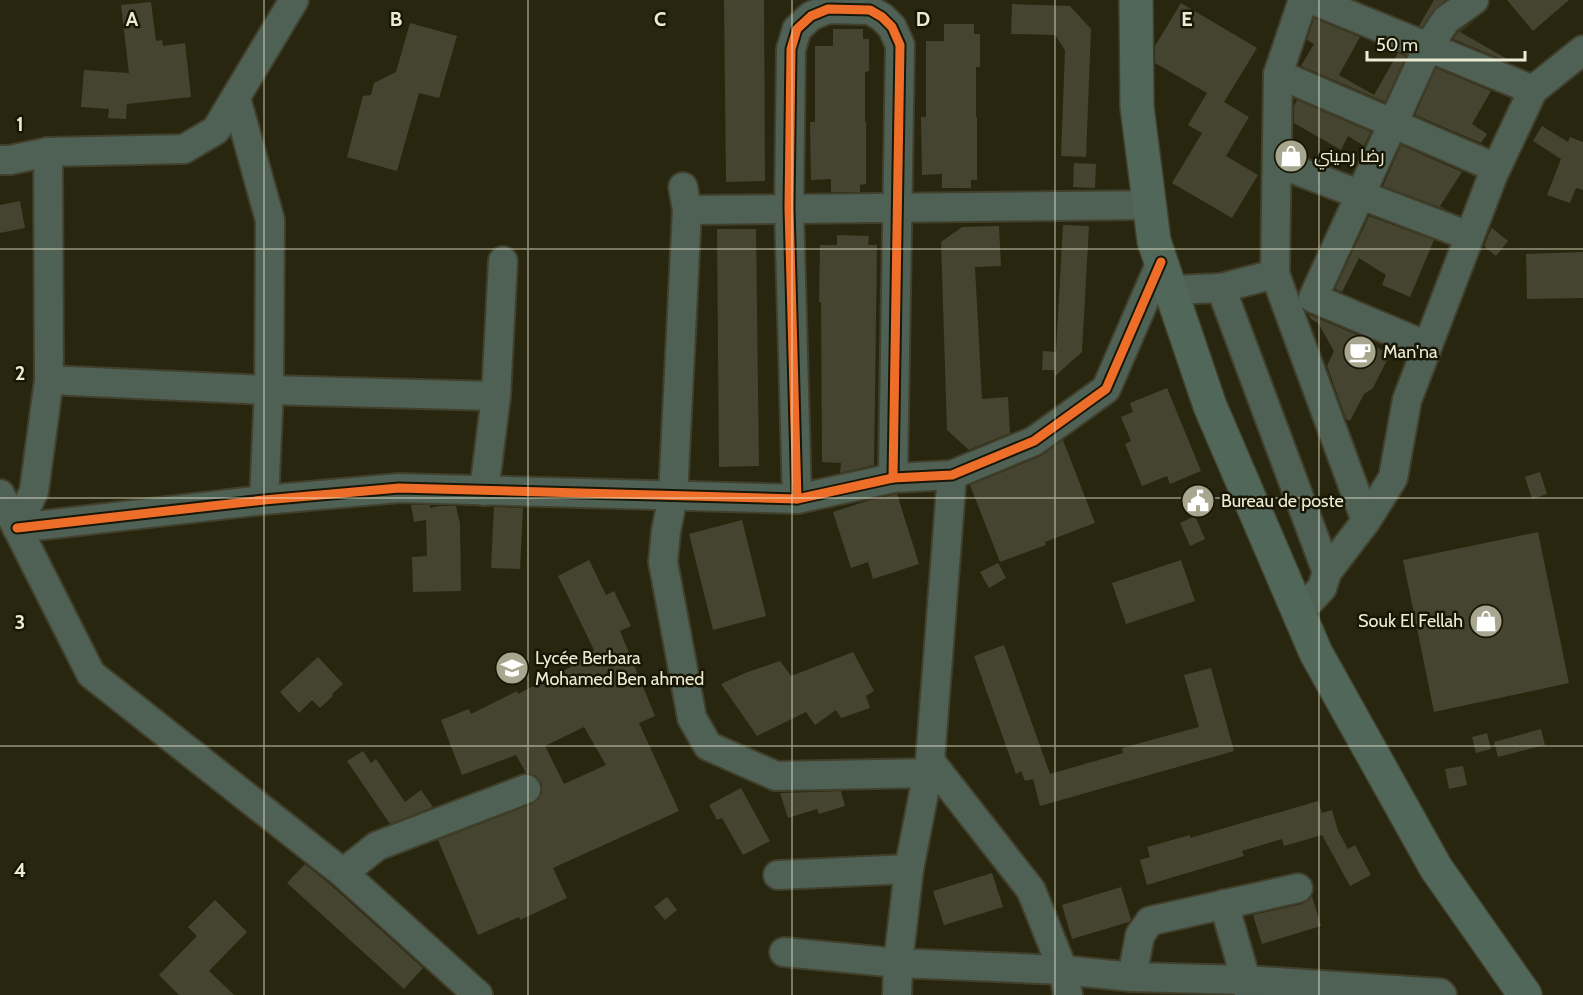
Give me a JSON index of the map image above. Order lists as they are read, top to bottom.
{
  "places": {
    "shop": ["رضا رميني", "Souk El Fellah"],
    "cafe": ["Man'na"],
    "public building": ["Bureau de poste"],
    "school or university": ["Lycée Berbara Mohamed Ben ahmed"]
  },
  "scale_bar": "50 m",
  "grid": {
    "columns": [
      "A",
      "B",
      "C",
      "D",
      "E"
    ],
    "rows": [
      "1",
      "2",
      "3",
      "4"
    ]
  }
}
